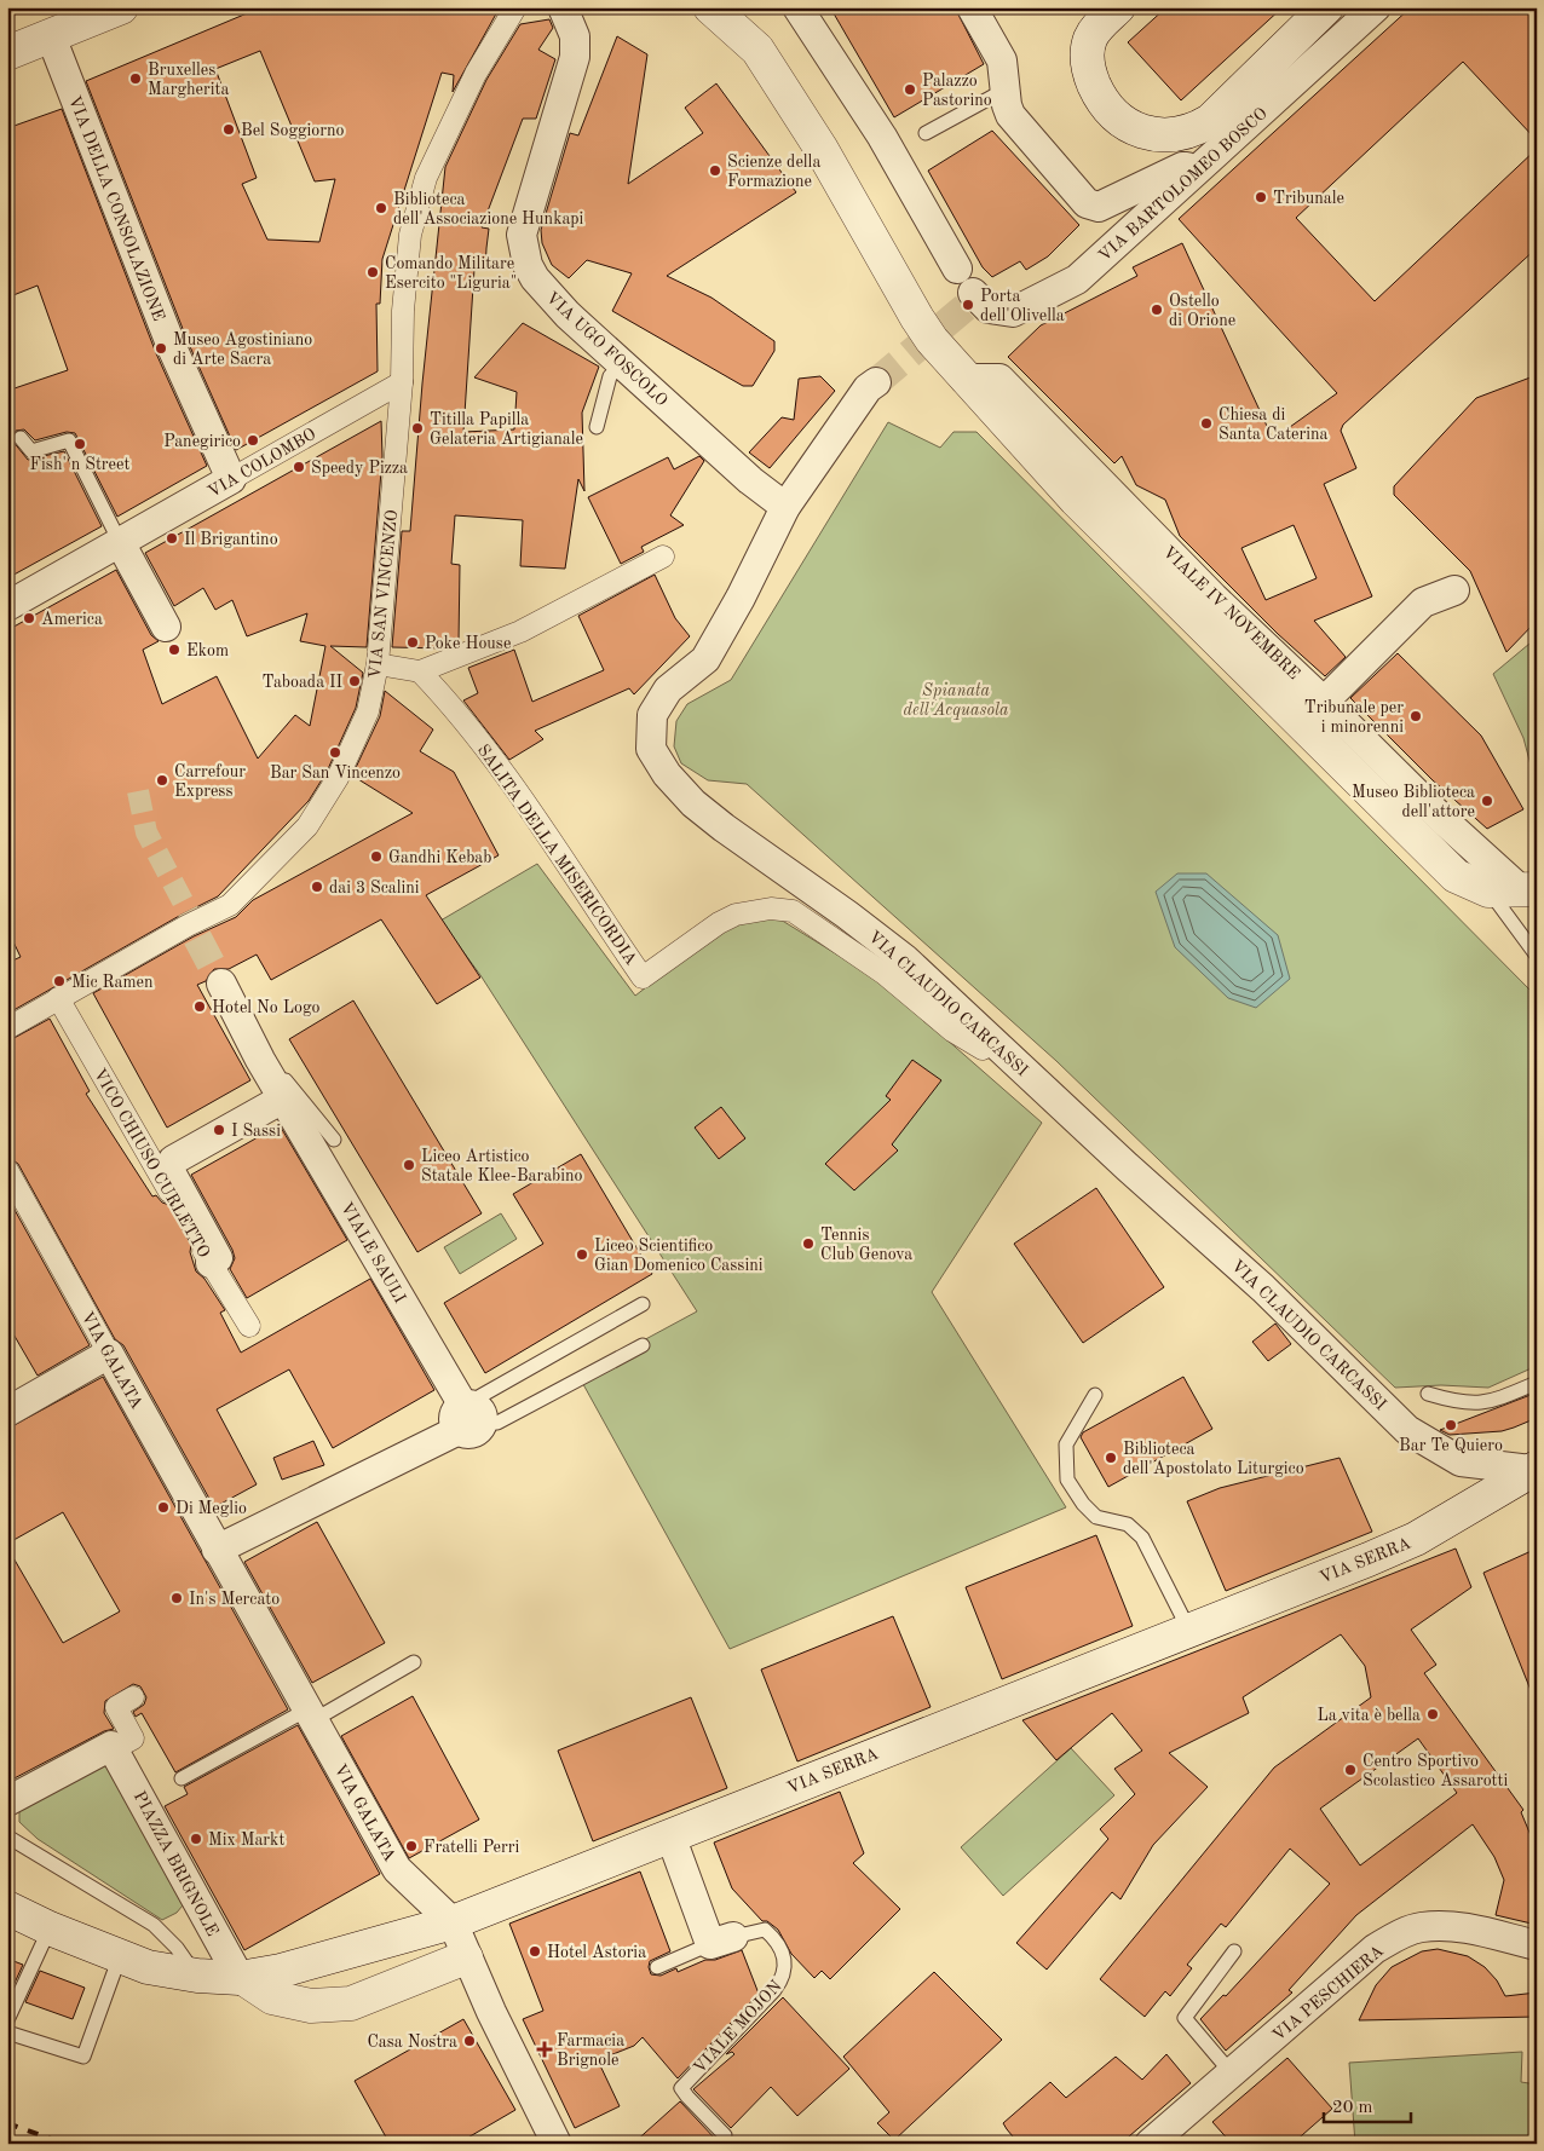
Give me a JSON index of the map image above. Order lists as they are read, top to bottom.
{
  "streets": {
    "main road": ["VIALE IV NOVEMBRE", "VIA SERRA", "PIAZZA BRIGNOLE"],
    "street": [
      "VIA BARTOLOMEO BOSCO",
      "VIA DELLA CONSOLAZIONE",
      "VIA UGO FOSCOLO",
      "VIA COLOMBO",
      "VIA SAN VINCENZO",
      "SALITA DELLA MISERICORDIA",
      "VIA CLAUDIO CARCASSI",
      "VICO CHIUSO CURLETTO",
      "VIALE SAULI",
      "VIA GALATA",
      "VIA PESCHIERA"
    ],
    "lane": ["VIALE MOJON"]
  },
  "crossings": [
    ["VIA DELLA CONSOLAZIONE", "VIA COLOMBO"],
    ["VIA UGO FOSCOLO", "VIA CLAUDIO CARCASSI"],
    ["VIA COLOMBO", "VIA SAN VINCENZO"],
    ["VIA SAN VINCENZO", "VICO CHIUSO CURLETTO"],
    ["VIA CLAUDIO CARCASSI", "VIA SERRA"],
    ["VIA GALATA", "VIA SERRA"],
    ["VIA GALATA", "PIAZZA BRIGNOLE"],
    ["VIA SERRA", "PIAZZA BRIGNOLE"]
  ],
  "parks": ["Spianata dell'Acquasola"],
  "places": {
    "other": [
      "Bruxelles Margherita",
      "Palazzo Pastorino",
      "Bel Soggiorno",
      "Scienze della Formazione",
      "Tribunale",
      "Biblioteca dell'Associazione Hunkapi",
      "Comando Militare Esercito \"Liguria\"",
      "Porta dell'Olivella",
      "Ostello di Orione",
      "Museo Agostiniano di Arte Sacra",
      "Chiesa di Santa Caterina",
      "Titilla Papilla Gelateria Artigianale",
      "Panegirico",
      "Fish' n Street",
      "Speedy Pizza",
      "Il Brigantino",
      "America",
      "Poke House",
      "Ekom",
      "Taboada II",
      "Tribunale per i minorenni",
      "Bar San Vincenzo",
      "Carrefour Express",
      "Museo Biblioteca dell'attore",
      "Gandhi Kebab",
      "dai 3 Scalini",
      "Mic Ramen",
      "Hotel No Logo",
      "I Sassi",
      "Liceo Artistico Statale Klee-Barabino",
      "Tennis Club Genova",
      "Liceo Scientifico Gian Domenico Cassini",
      "Bar Te Quiero",
      "Biblioteca dell'Apostolato Liturgico",
      "Di Meglio",
      "In's Mercato",
      "La vita è bella",
      "Centro Sportivo Scolastico Assarotti",
      "Mix Markt",
      "Fratelli Perri",
      "Hotel Astoria",
      "Casa Nostra"
    ],
    "health": ["Farmacia Brignole"]
  },
  "scale_bar": "20 m"
}
